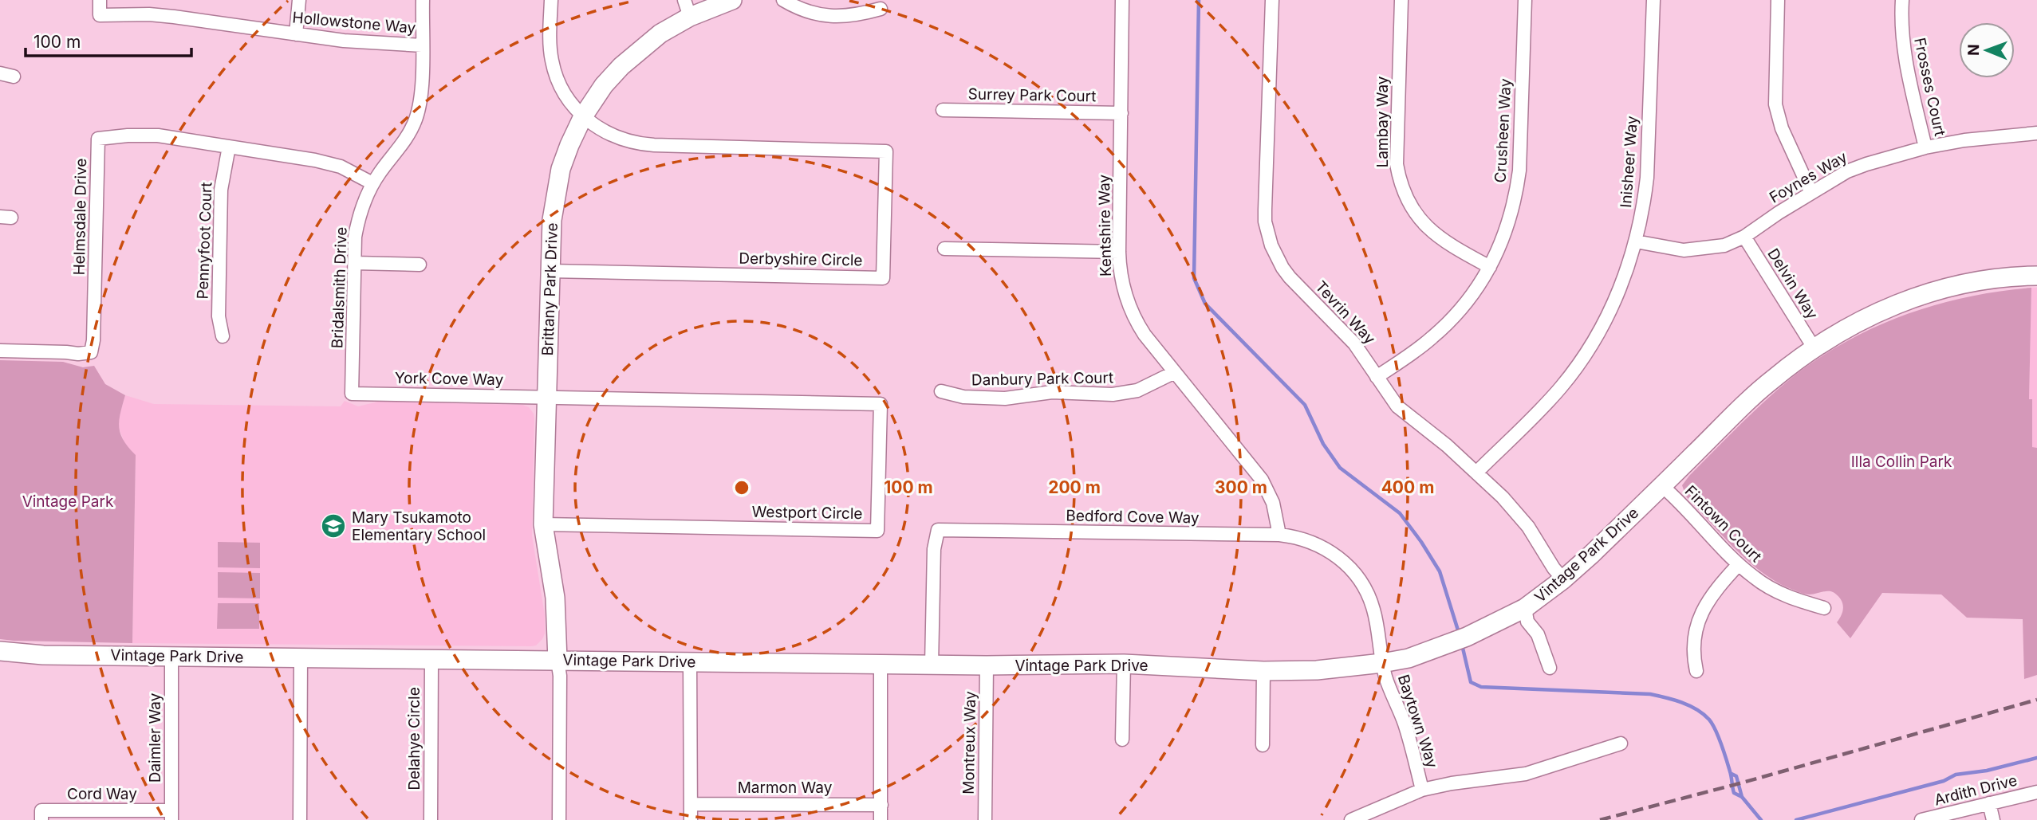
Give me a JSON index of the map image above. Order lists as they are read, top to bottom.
{
  "streets": {
    "street": [
      "Hollowstone Way",
      "Frosses Court",
      "Surrey Park Court",
      "Lambay Way",
      "Crusheen Way",
      "Inisheer Way",
      "Foynes Way",
      "Helmsdale Drive",
      "Kentshire Way",
      "Pennyfoot Court",
      "Derbyshire Circle",
      "Delvin Way",
      "Bridalsmith Drive",
      "Brittany Park Drive",
      "Tevrin Way",
      "York Cove Way",
      "Danbury Park Court",
      "Westport Circle",
      "Bedford Cove Way",
      "Fintown Court",
      "Vintage Park Drive",
      "Baytown Way",
      "Daimler Way",
      "Delahye Circle",
      "Montreux Way",
      "Marmon Way",
      "Ardith Drive",
      "Cord Way"
    ]
  },
  "crossings": [
    ["Hollowstone Way", "Bridalsmith Drive"],
    ["Frosses Court", "Foynes Way"],
    ["Surrey Park Court", "Kentshire Way"],
    ["Lambay Way", "Crusheen Way"],
    ["Crusheen Way", "Tevrin Way"],
    ["Inisheer Way", "Foynes Way"],
    ["Inisheer Way", "Tevrin Way"],
    ["Foynes Way", "Delvin Way"],
    ["Helmsdale Drive", "Pennyfoot Court"],
    ["Helmsdale Drive", "Bridalsmith Drive"],
    ["Kentshire Way", "Danbury Park Court"],
    ["Kentshire Way", "Bedford Cove Way"],
    ["Derbyshire Circle", "Brittany Park Drive"],
    ["Delvin Way", "Vintage Park Drive"],
    ["Bridalsmith Drive", "York Cove Way"],
    ["Brittany Park Drive", "York Cove Way"],
    ["Brittany Park Drive", "Westport Circle"],
    ["Brittany Park Drive", "Vintage Park Drive"],
    ["Tevrin Way", "Vintage Park Drive"],
    ["York Cove Way", "Westport Circle"],
    ["Bedford Cove Way", "Vintage Park Drive"],
    ["Bedford Cove Way", "Baytown Way"],
    ["Fintown Court", "Vintage Park Drive"],
    ["Vintage Park Drive", "Baytown Way"],
    ["Vintage Park Drive", "Daimler Way"],
    ["Vintage Park Drive", "Delahye Circle"],
    ["Vintage Park Drive", "Montreux Way"],
    ["Daimler Way", "Cord Way"]
  ],
  "parks": ["Illa Collin Park", "Vintage Park"],
  "places": {
    "school or university": ["Mary Tsukamoto Elementary School"]
  },
  "scale_bar": "100 m",
  "north": "left",
  "rings": [
    "100 m",
    "200 m",
    "300 m",
    "400 m"
  ]
}
